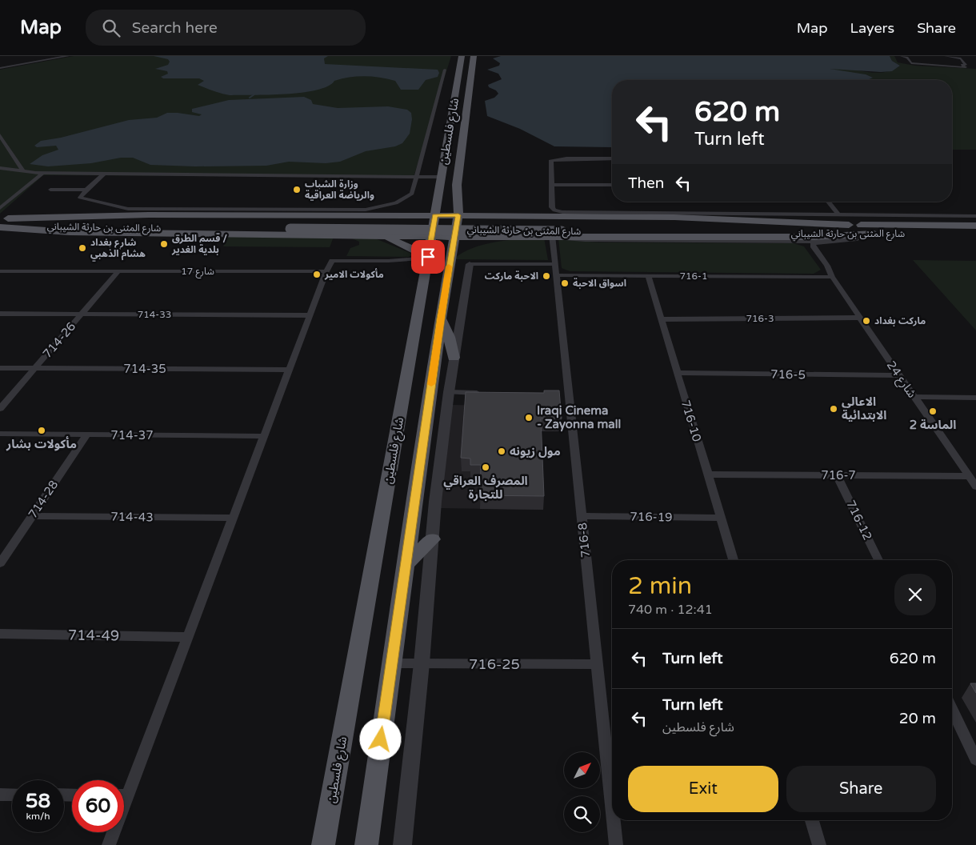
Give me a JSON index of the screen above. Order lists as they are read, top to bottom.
{
  "streets": {
    "main road": ["شارع فلسطين", "شارع المثنى بن حارثة الشيباني"],
    "street": [
      "شارع 17",
      "716-1",
      "714-33",
      "716-3",
      "714-26",
      "714-35",
      "716-5",
      "شارع 24",
      "716-10",
      "714-37",
      "716-7",
      "714-28",
      "714-43",
      "716-19",
      "716-12",
      "716-8",
      "714-49",
      "716-25"
    ]
  },
  "crossings": [
    ["شارع فلسطين", "716-25"],
    ["شارع المثنى بن حارثة الشيباني", "716-8"],
    ["شارع 17", "714-26"],
    ["716-1", "شارع 24"],
    ["716-1", "716-10"],
    ["716-1", "716-8"],
    ["714-33", "714-26"],
    ["716-3", "شارع 24"],
    ["716-3", "716-10"],
    ["714-26", "714-35"],
    ["716-5", "شارع 24"],
    ["716-5", "716-10"],
    ["شارع 24", "716-7"],
    ["716-10", "716-7"],
    ["716-10", "716-19"],
    ["714-37", "714-28"],
    ["716-7", "716-12"],
    ["714-28", "714-43"],
    ["716-19", "716-8"],
    ["716-8", "716-25"]
  ],
  "places": [
    "وزارة الشباب والرياضة العراقية",
    "قسم الطرق / بلدية الغدير",
    "شارع بغداد هشام الذهبي",
    "مأكولات الامير",
    "الاحبة ماركت",
    "اسواق الاحبة",
    "ماركت بغداد",
    "الاعالي الابتدائية",
    "الماسة 2",
    "Iraqi Cinema - Zayonna mall",
    "مأكولات بشار",
    "مول زيونه",
    "المصرف العراقي للتجارة"
  ],
  "north": "top right",
  "page": {
    "header": "Map",
    "search": "Search here",
    "nav": ["Map", "Layers", "Share"],
    "turn": ["620 m", "Turn left"],
    "then": "Then",
    "heading": ["2 min", "740 m · 12:41"],
    "list": [
      {
        "name": "Turn left",
        "value": "620 m"
      },
      {
        "name": "Turn left",
        "note": "شارع فلسطين",
        "value": "20 m"
      }
    ],
    "buttons": ["Exit", "Share"],
    "speed": "58 km/h",
    "limit": "60"
  }
}
